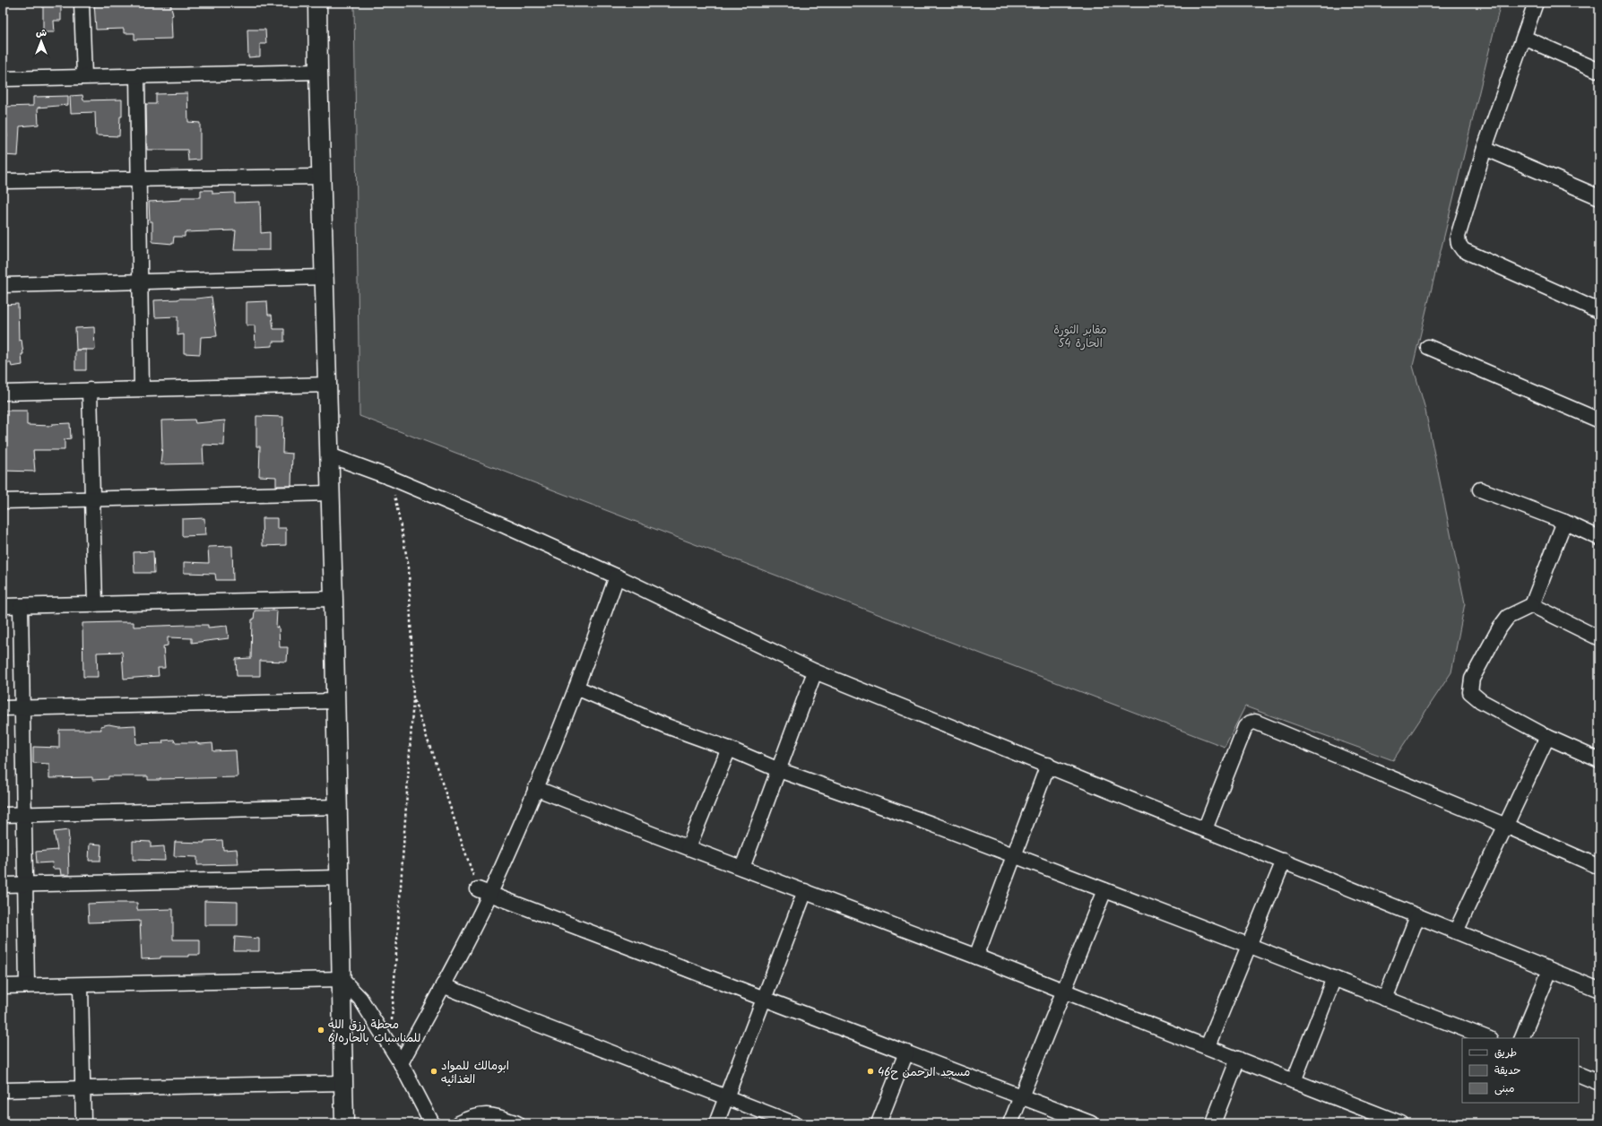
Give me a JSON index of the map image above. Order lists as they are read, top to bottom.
{
  "parks": ["مقابر الثورة الحارة 54"],
  "places": ["محطة رزق الله للمناسبات بالحاره61", "ابومالك للمواد الغذائيه", "مسجد الرحمن ح46"],
  "legend": ["طريق", "حديقة", "مبنى"],
  "north": "top"
}
